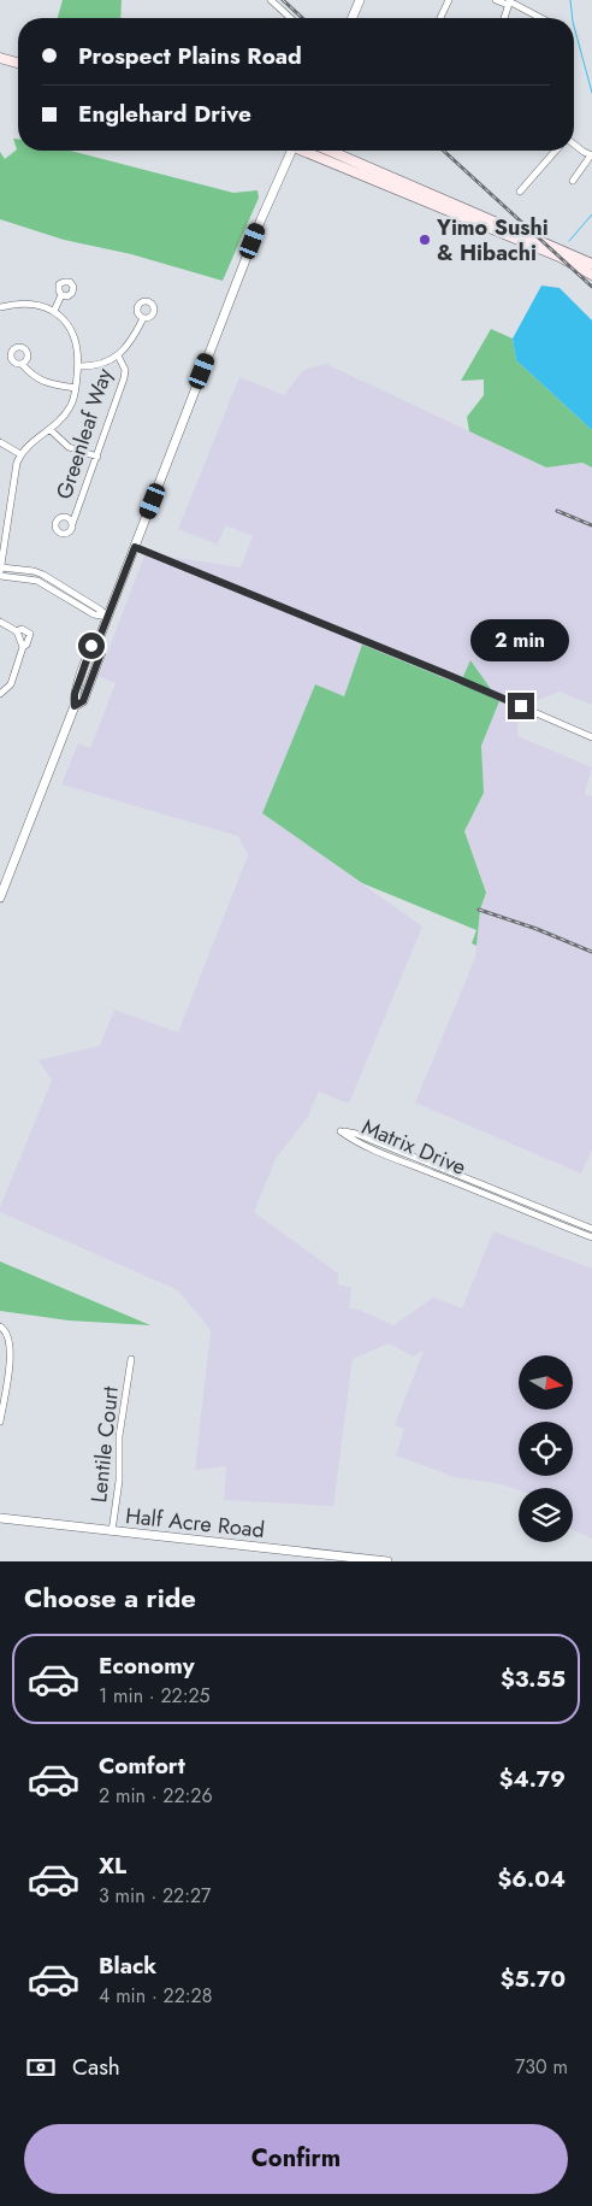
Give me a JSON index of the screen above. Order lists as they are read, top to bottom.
{
  "streets": {
    "street": [
      "Greenleaf Way",
      "Matrix Drive",
      "Lentile Court",
      "Half Acre Road"
    ]
  },
  "crossings": [
    ["Lentile Court", "Half Acre Road"]
  ],
  "places": ["Yimo Sushi & Hibachi"],
  "north": "right",
  "page": {
    "banner": ["Prospect Plains Road", "Englehard Drive"],
    "bubble": "2 min",
    "heading": "Choose a ride",
    "list": [
      {
        "name": "Economy",
        "note": "1 min · 22:25",
        "value": "$3.55"
      },
      {
        "name": "Comfort",
        "note": "2 min · 22:26",
        "value": "$4.79"
      },
      {
        "name": "XL",
        "note": "3 min · 22:27",
        "value": "$6.04"
      },
      {
        "name": "Black",
        "note": "4 min · 22:28",
        "value": "$5.70"
      }
    ],
    "pay": ["Cash", "730 m"],
    "buttons": "Confirm"
  }
}
